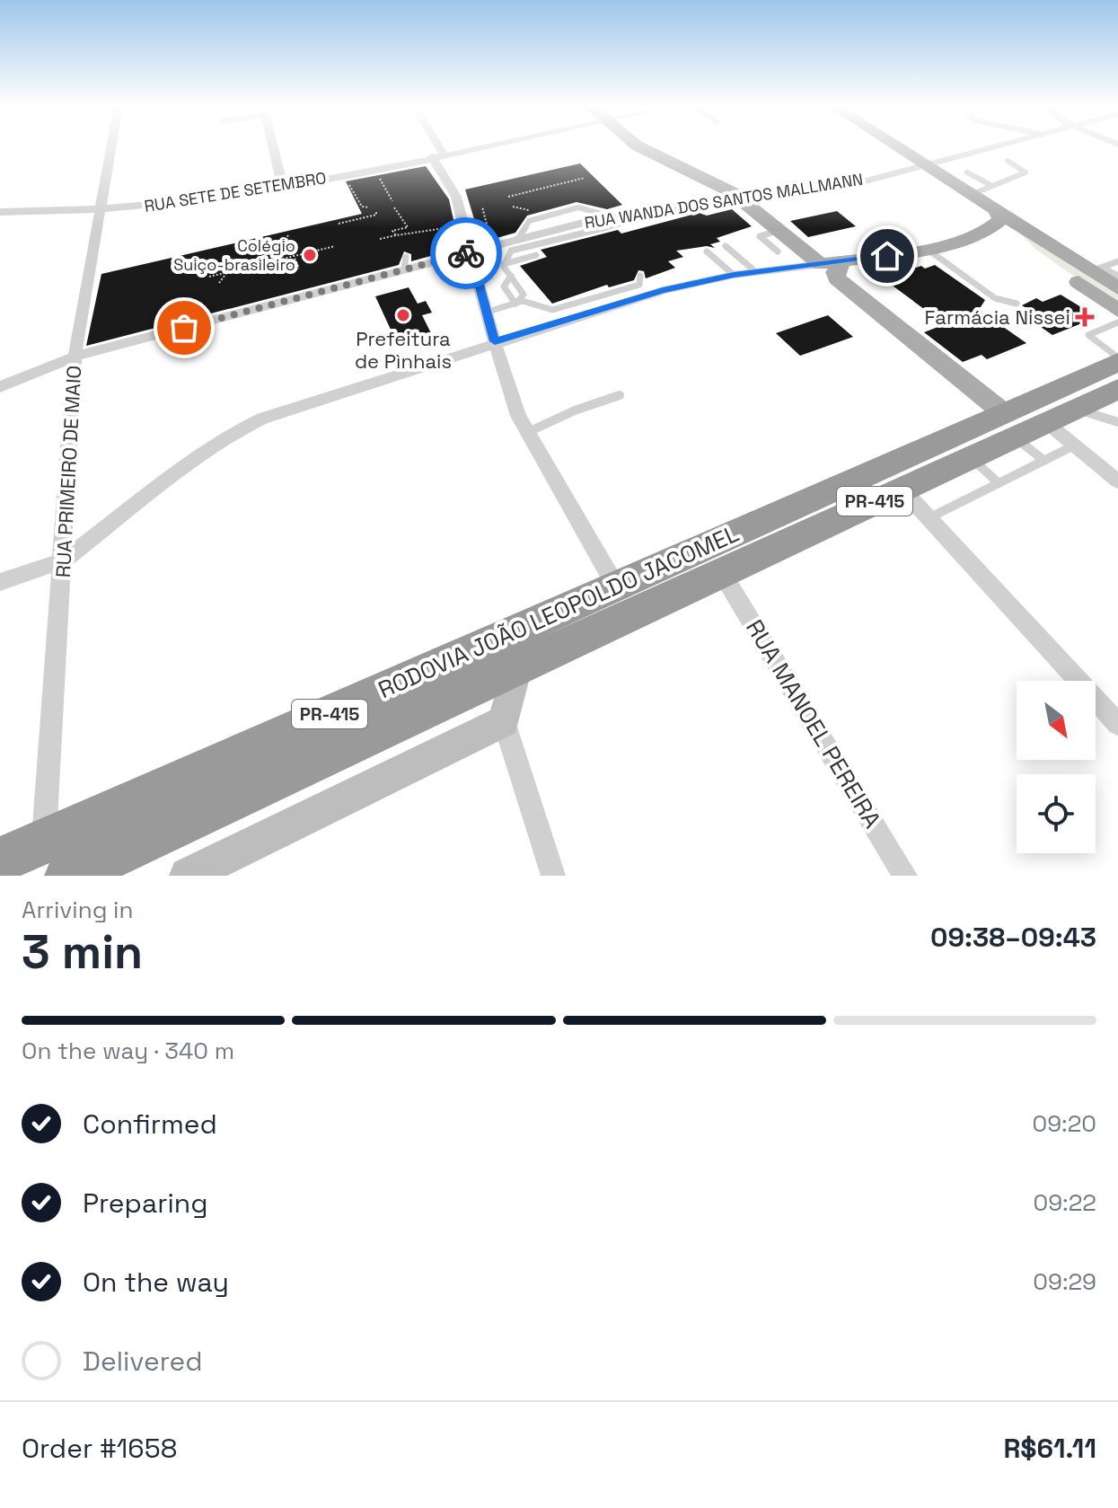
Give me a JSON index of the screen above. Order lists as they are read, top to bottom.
{
  "streets": {
    "highway": ["PR-415", "RODOVIA JOÃO LEOPOLDO JACOMEL"],
    "street": [
      "RUA SETE DE SETEMBRO",
      "RUA WANDA DOS SANTOS MALLMANN",
      "RUA PRIMEIRO DE MAIO",
      "RUA MANOEL PEREIRA"
    ]
  },
  "crossings": [
    ["RUA SETE DE SETEMBRO", "RUA PRIMEIRO DE MAIO"],
    ["RUA WANDA DOS SANTOS MALLMANN", "RUA PRIMEIRO DE MAIO"],
    ["RUA PRIMEIRO DE MAIO", "RODOVIA JOÃO LEOPOLDO JACOMEL"],
    ["RODOVIA JOÃO LEOPOLDO JACOMEL", "RUA MANOEL PEREIRA"]
  ],
  "places": {
    "other": ["Colégio Suiço-brasileiro", "Prefeitura de Pìnhais"],
    "health": ["Farmácia Nissei"]
  },
  "north": "bottom right",
  "page": {
    "heading": ["3 min", "Arriving in", "09:38–09:43"],
    "panel": ["Order #1658", "R$61.11"],
    "bar": "On the way · 340 m",
    "list": [
      ["Confirmed", "09:20"],
      ["Preparing", "09:22"],
      ["On the way", "09:29"],
      "Delivered"
    ]
  }
}
